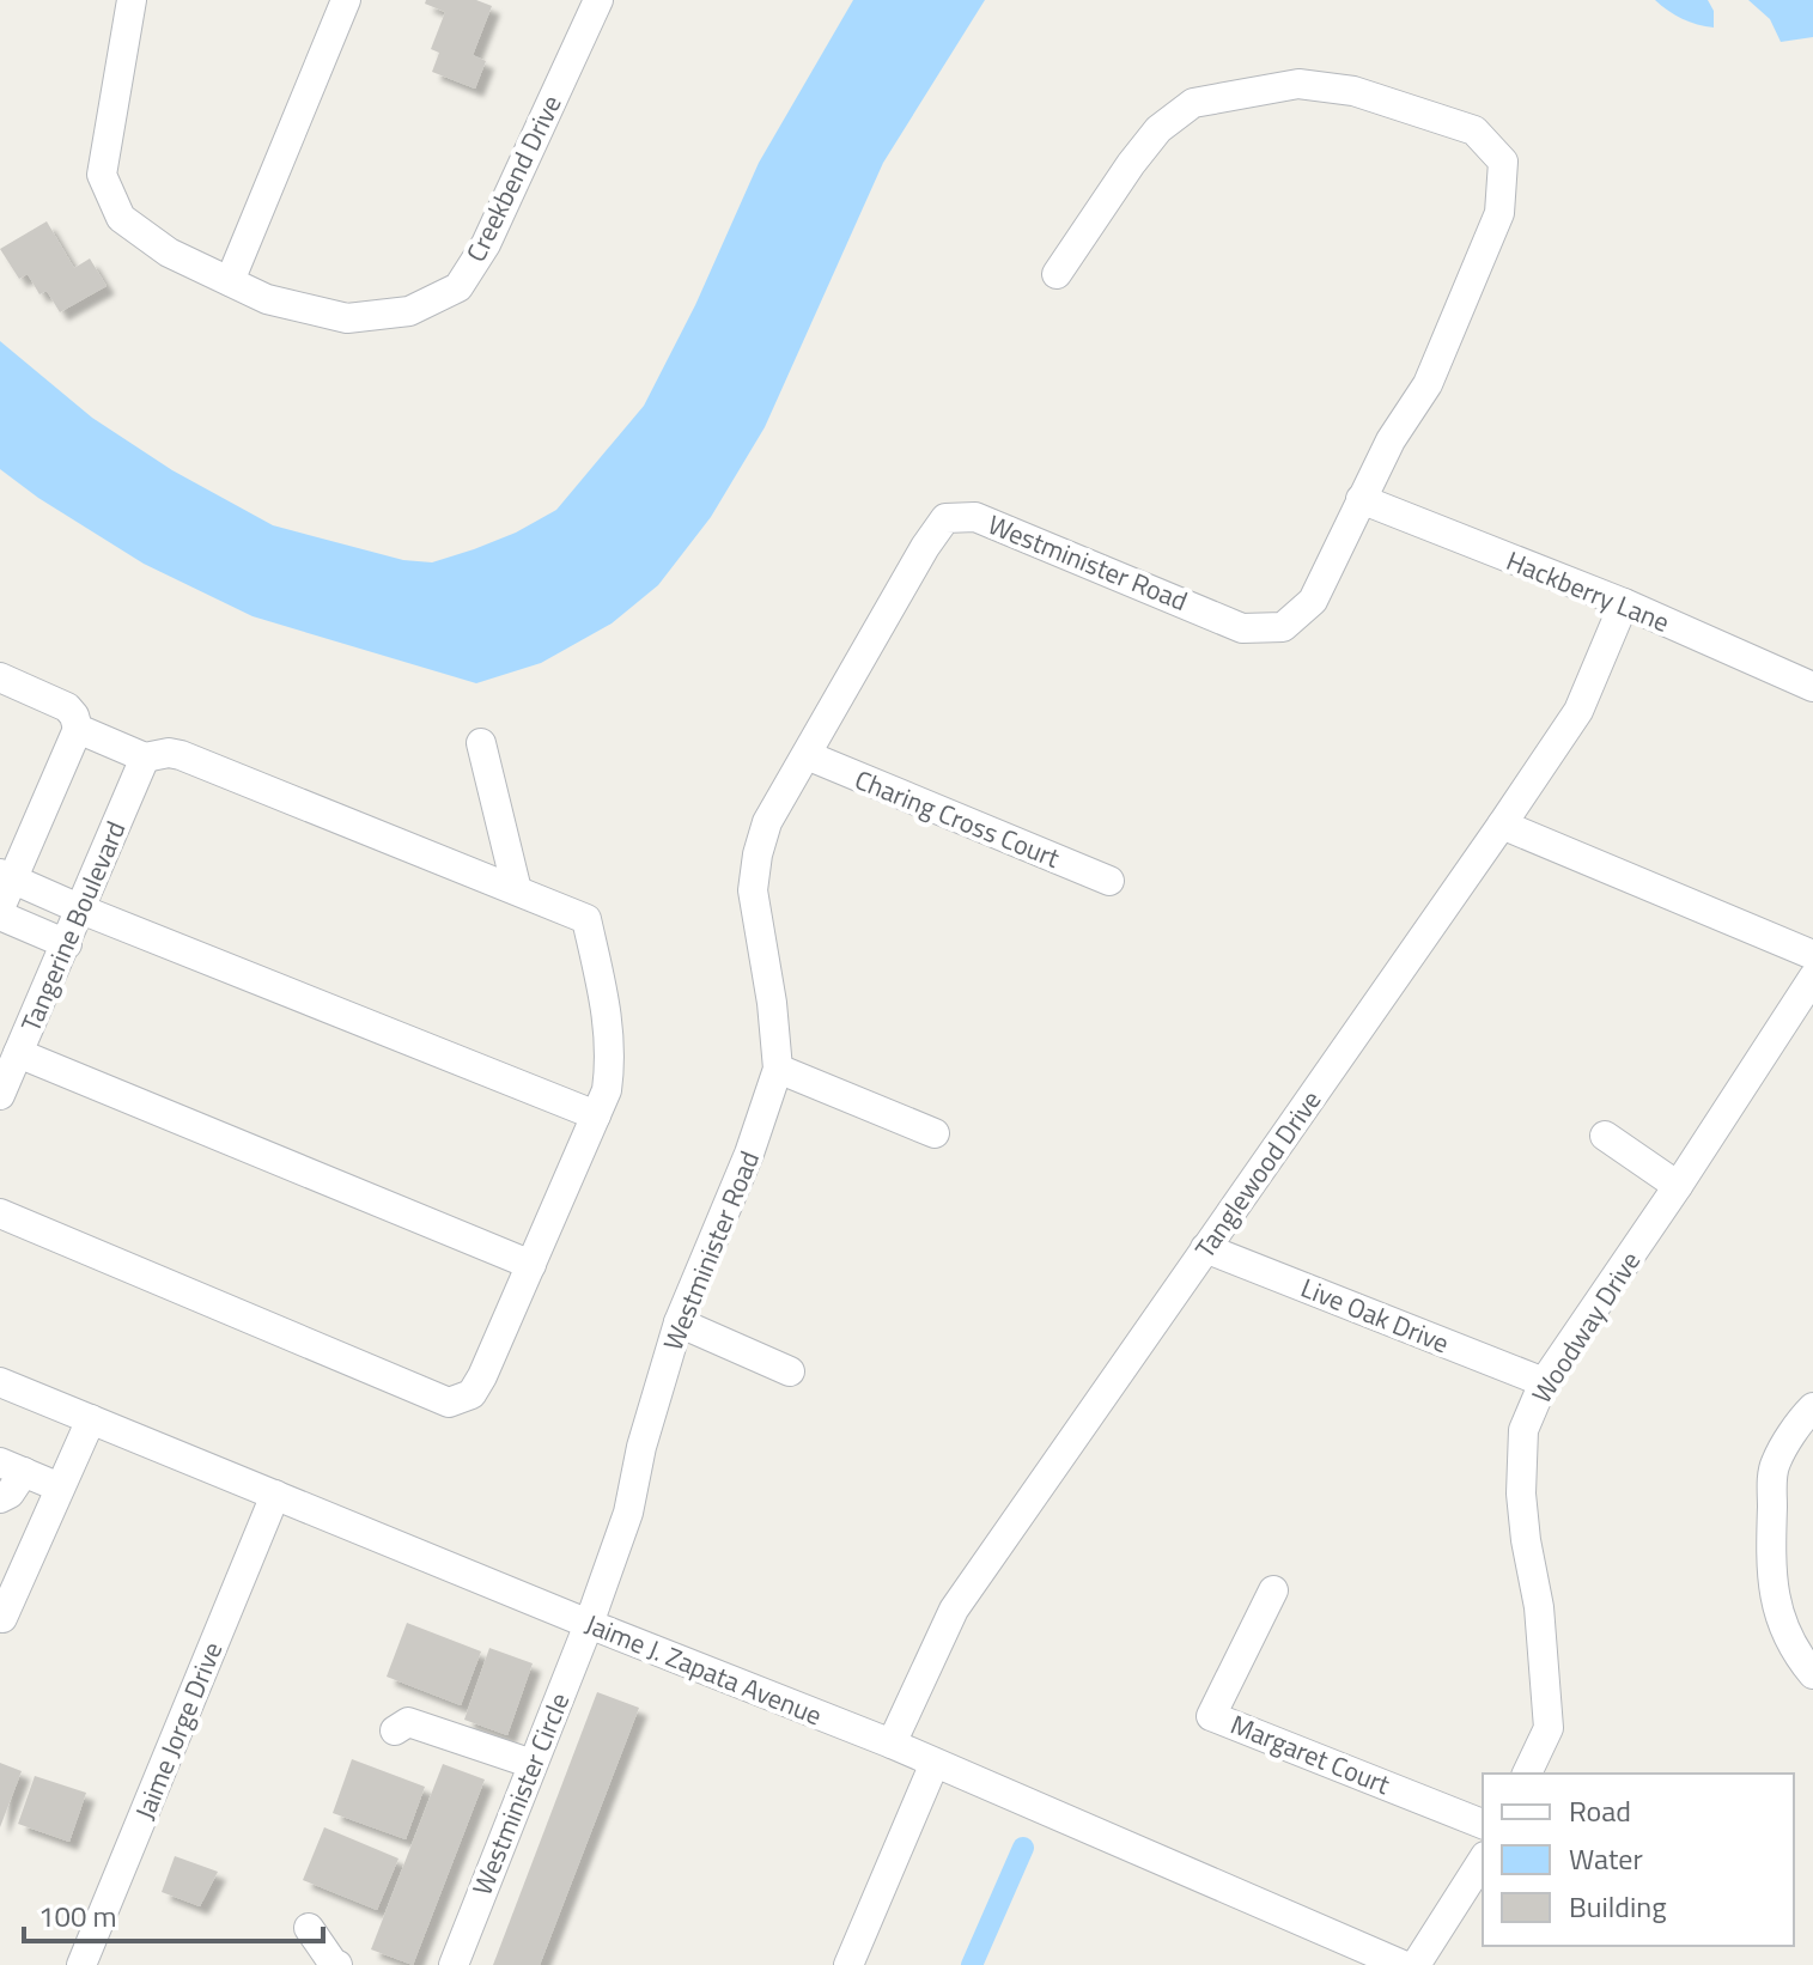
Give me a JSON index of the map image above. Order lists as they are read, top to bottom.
{
  "streets": {
    "street": [
      "Creekbend Drive",
      "Westminister Road",
      "Hackberry Lane",
      "Charing Cross Court",
      "Tangerine Boulevard",
      "Tanglewood Drive",
      "Live Oak Drive",
      "Woodway Drive",
      "Jaime J. Zapata Avenue",
      "Jaime Jorge Drive",
      "Margaret Court",
      "Westminister Circle"
    ]
  },
  "crossings": [
    ["Westminister Road", "Hackberry Lane"],
    ["Westminister Road", "Charing Cross Court"],
    ["Westminister Road", "Jaime J. Zapata Avenue"],
    ["Westminister Road", "Westminister Circle"],
    ["Hackberry Lane", "Tanglewood Drive"],
    ["Tanglewood Drive", "Live Oak Drive"],
    ["Tanglewood Drive", "Jaime J. Zapata Avenue"],
    ["Live Oak Drive", "Woodway Drive"],
    ["Jaime J. Zapata Avenue", "Jaime Jorge Drive"],
    ["Jaime J. Zapata Avenue", "Westminister Circle"]
  ],
  "legend": ["Road", "Water", "Building"],
  "scale_bar": "100 m"
}
